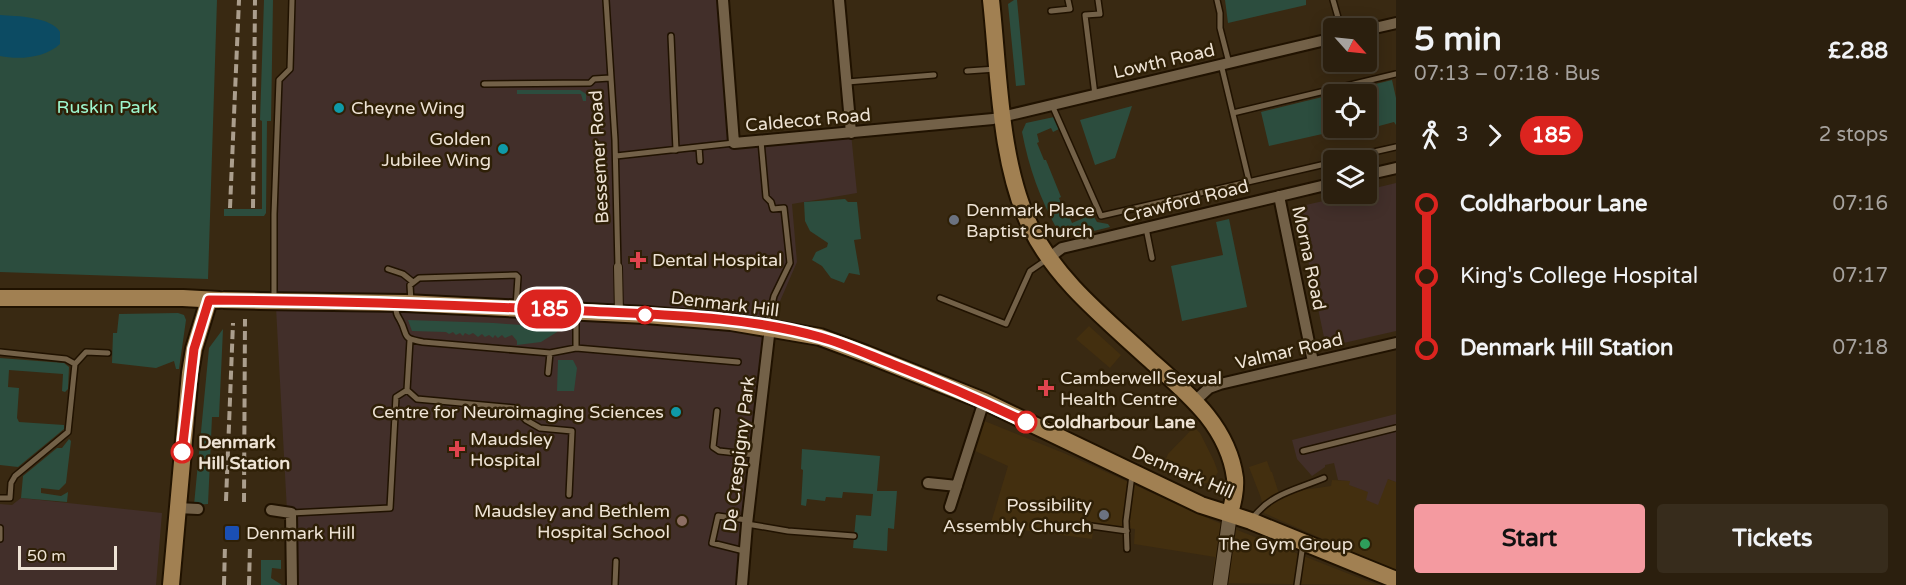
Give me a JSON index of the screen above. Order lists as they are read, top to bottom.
{
  "streets": {
    "main road": ["Denmark Hill"],
    "street": [
      "Lowth Road",
      "Caldecot Road",
      "Bessemer Road",
      "Crawford Road",
      "Morna Road",
      "Valmar Road",
      "De Crespigny Park"
    ]
  },
  "crossings": [
    ["Lowth Road", "Caldecot Road"],
    ["Caldecot Road", "Bessemer Road"],
    ["Bessemer Road", "Denmark Hill"],
    ["Crawford Road", "Morna Road"],
    ["Morna Road", "Valmar Road"],
    ["Denmark Hill", "De Crespigny Park"]
  ],
  "parks": ["Ruskin Park"],
  "places": {
    "other": [
      "Cheyne Wing",
      "Golden Jubilee Wing",
      "Denmark Place Baptist Church",
      "Centre for Neuroimaging Sciences",
      "Coldharbour Lane",
      "Denmark Hill Station",
      "Possibility Assembly Church",
      "Maudsley and Bethlem Hospital School",
      "The Gym Group"
    ],
    "health": ["Dental Hospital", "Camberwell Sexual Health Centre", "Maudsley Hospital"],
    "transit": ["Denmark Hill"]
  },
  "lines": ["bus line 185"],
  "scale_bar": "50 m",
  "north": "bottom right",
  "page": {
    "on_map": "185",
    "heading": ["5 min", "07:13 – 07:18 · Bus", "£2.88"],
    "legs": ["3", "185", "2 stops"],
    "list": [
      {
        "name": "Coldharbour Lane",
        "value": "07:16"
      },
      {
        "name": "King's College Hospital",
        "value": "07:17"
      },
      {
        "name": "Denmark Hill Station",
        "value": "07:18"
      }
    ],
    "buttons": ["Start", "Tickets"],
    "scale": "50 m"
  }
}
